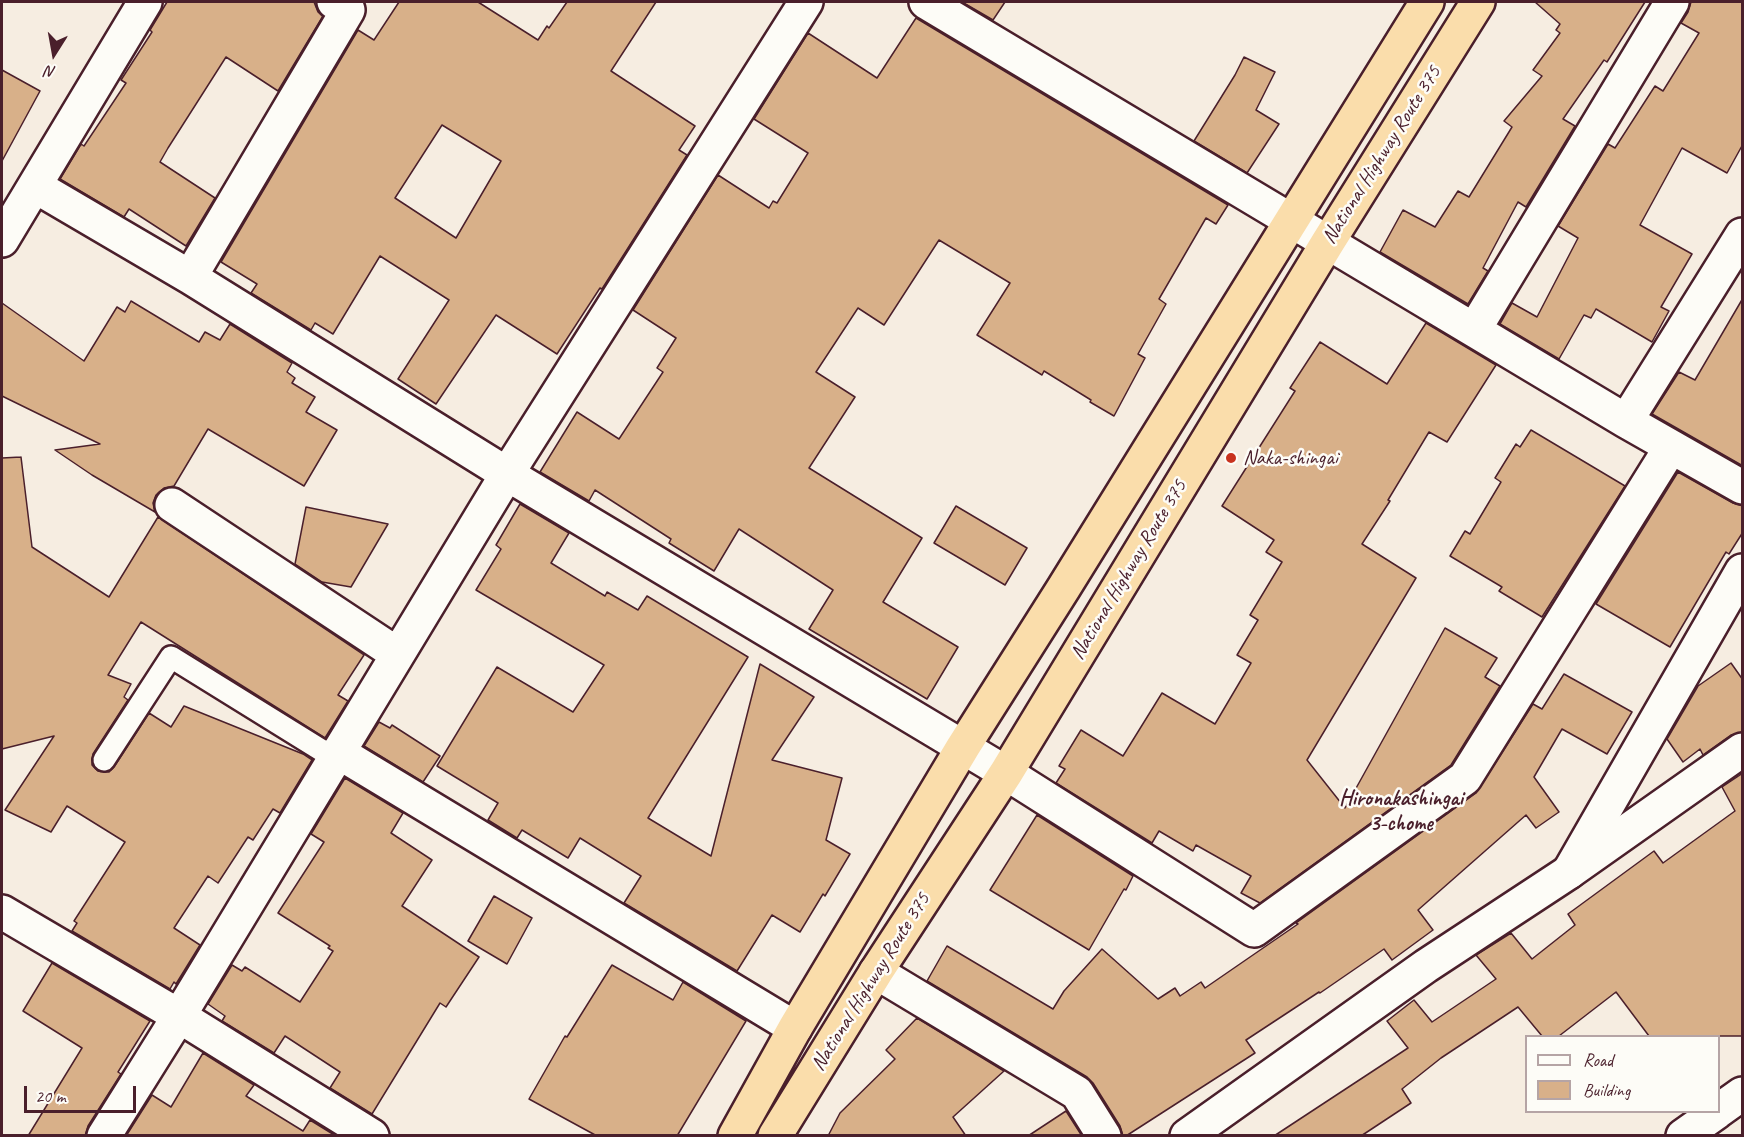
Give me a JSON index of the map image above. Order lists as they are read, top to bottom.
{
  "streets": {
    "highway": ["National Highway Route 375"]
  },
  "districts": ["Hironakashingai 3-chome"],
  "places": ["Naka-shingai"],
  "legend": ["Road", "Building"],
  "scale_bar": "20 m",
  "north": "bottom"
}
